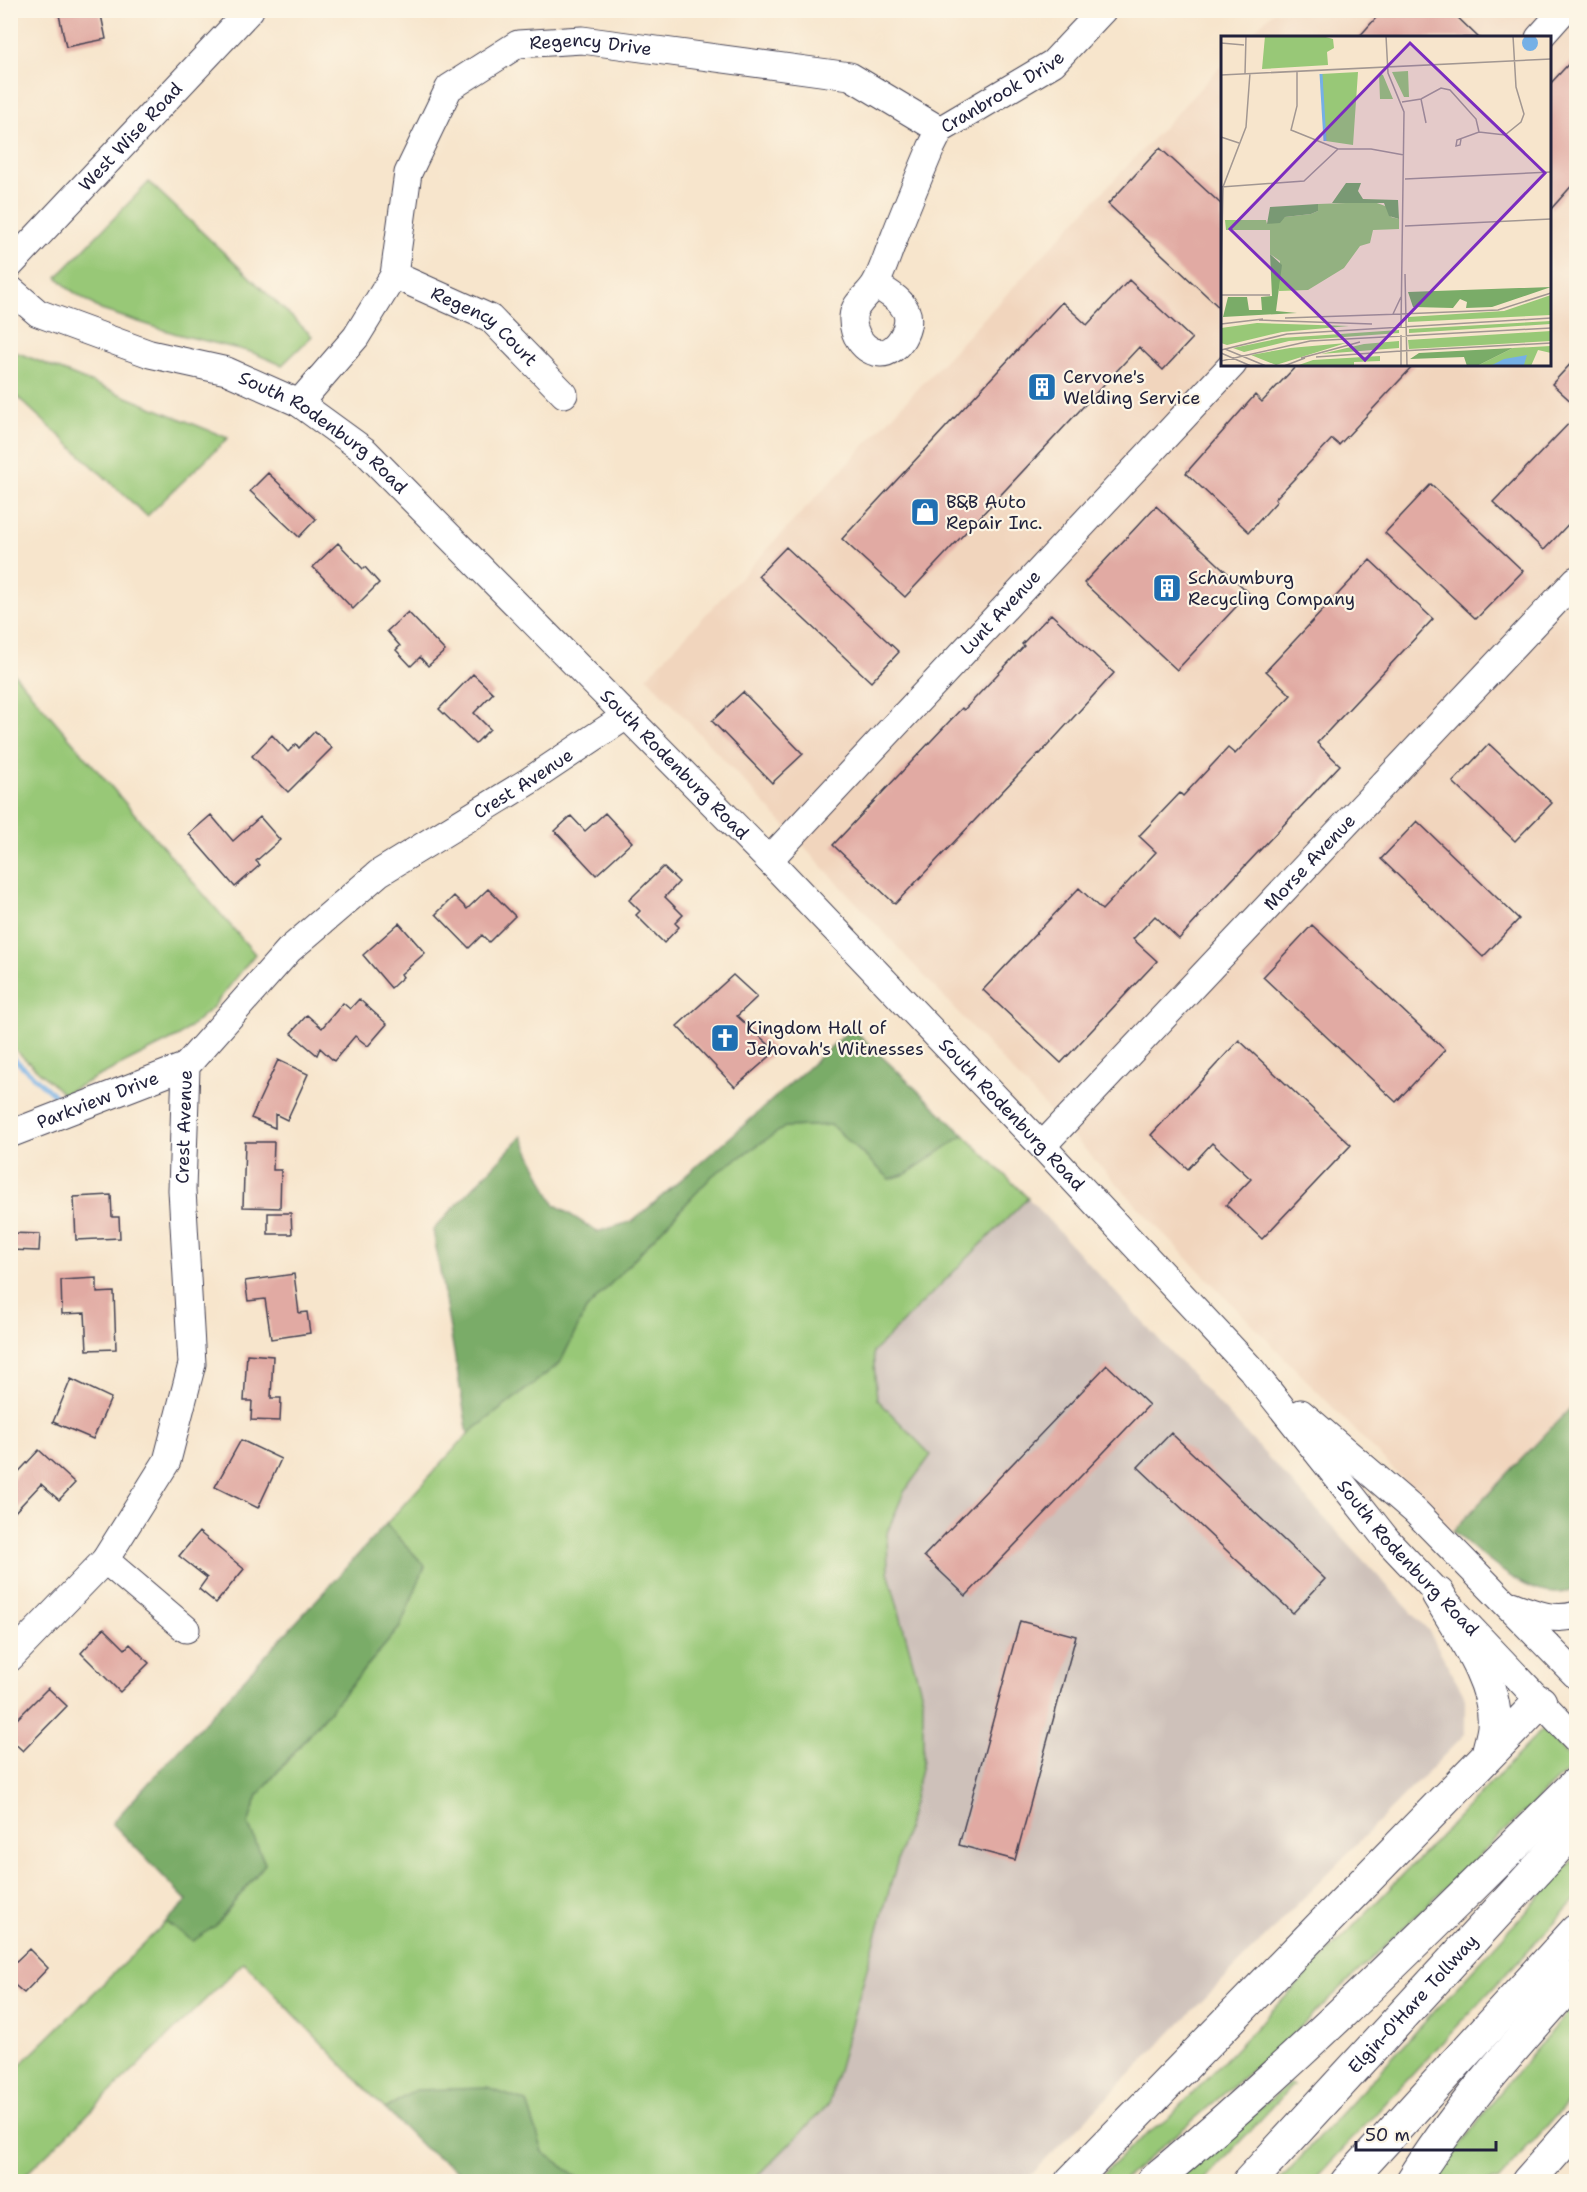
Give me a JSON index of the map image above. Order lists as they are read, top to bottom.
{
  "streets": {
    "main road": ["Elgin-O'Hare Tollway"],
    "street": [
      "Regency Drive",
      "Cranbrook Drive",
      "West Wise Road",
      "Regency Court",
      "South Rodenburg Road",
      "Lunt Avenue",
      "Crest Avenue",
      "Morse Avenue",
      "Parkview Drive"
    ]
  },
  "crossings": [
    ["Regency Drive", "Cranbrook Drive"],
    ["Regency Drive", "Regency Court"],
    ["Regency Drive", "South Rodenburg Road"],
    ["South Rodenburg Road", "Lunt Avenue"],
    ["South Rodenburg Road", "Crest Avenue"],
    ["South Rodenburg Road", "Morse Avenue"],
    ["Crest Avenue", "Parkview Drive"]
  ],
  "places": {
    "building": ["Cervone's Welding Service", "Schaumburg Recycling Company"],
    "shop": ["B&B Auto Repair Inc."],
    "church": ["Kingdom Hall of Jehovah's Witnesses"]
  },
  "scale_bar": "50 m"
}
